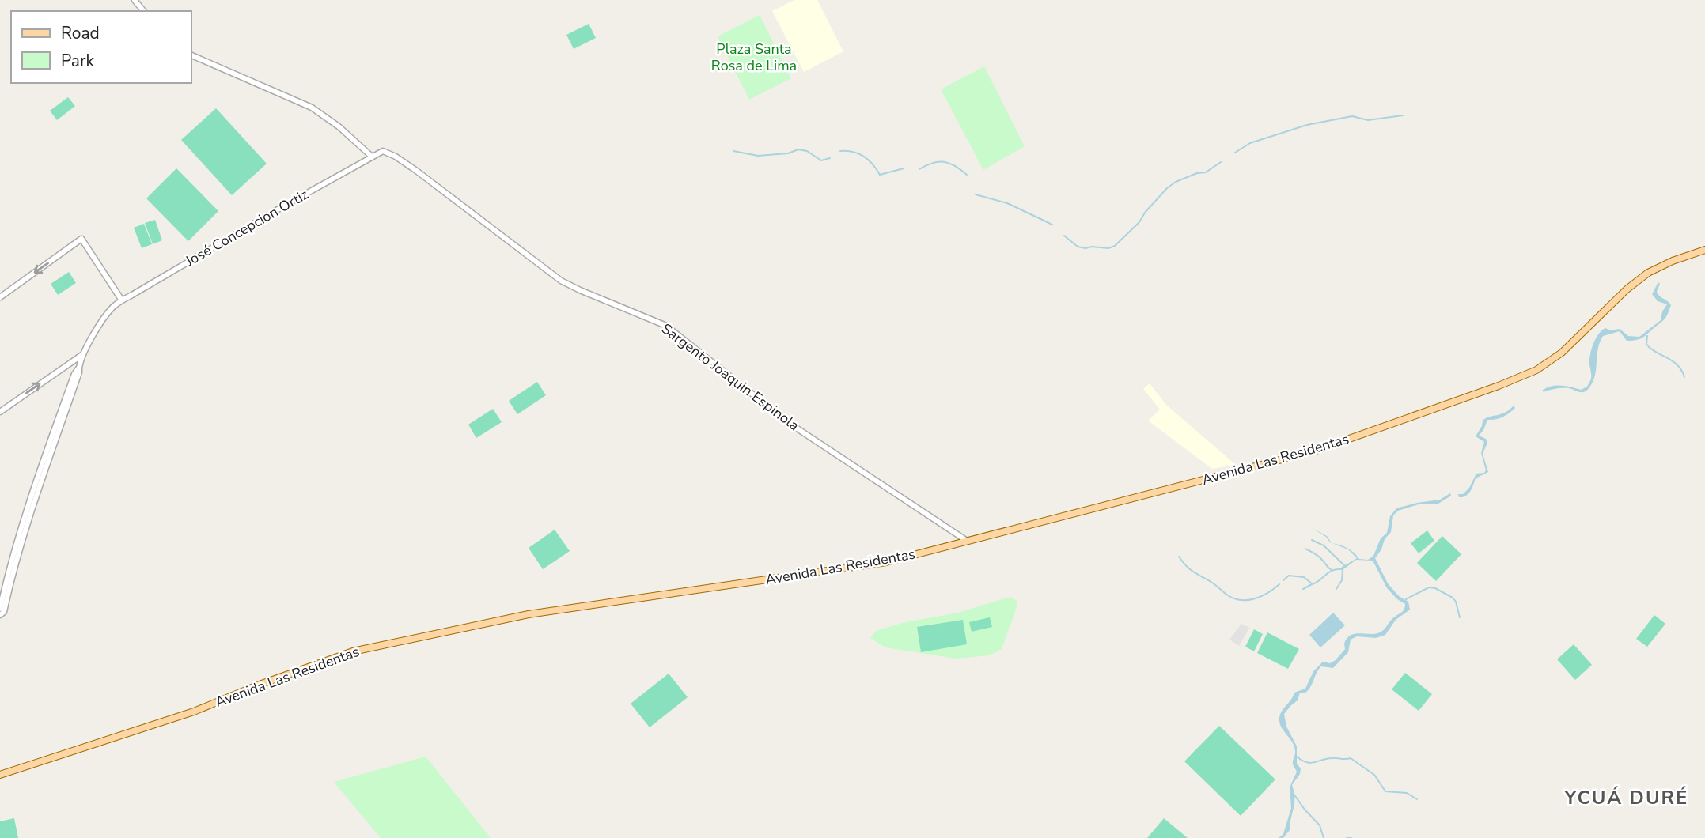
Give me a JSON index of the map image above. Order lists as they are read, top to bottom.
{
  "streets": {
    "main road": ["Avenida Las Residentas"],
    "street": ["José Concepcion Ortiz", "Sargento Joaquin Espinola"]
  },
  "crossings": [
    ["José Concepcion Ortiz", "Sargento Joaquin Espinola"],
    ["Sargento Joaquin Espinola", "Avenida Las Residentas"]
  ],
  "districts": ["YCUÁ DURÉ"],
  "parks": ["Plaza Santa Rosa de Lima"],
  "legend": ["Road", "Park"]
}
